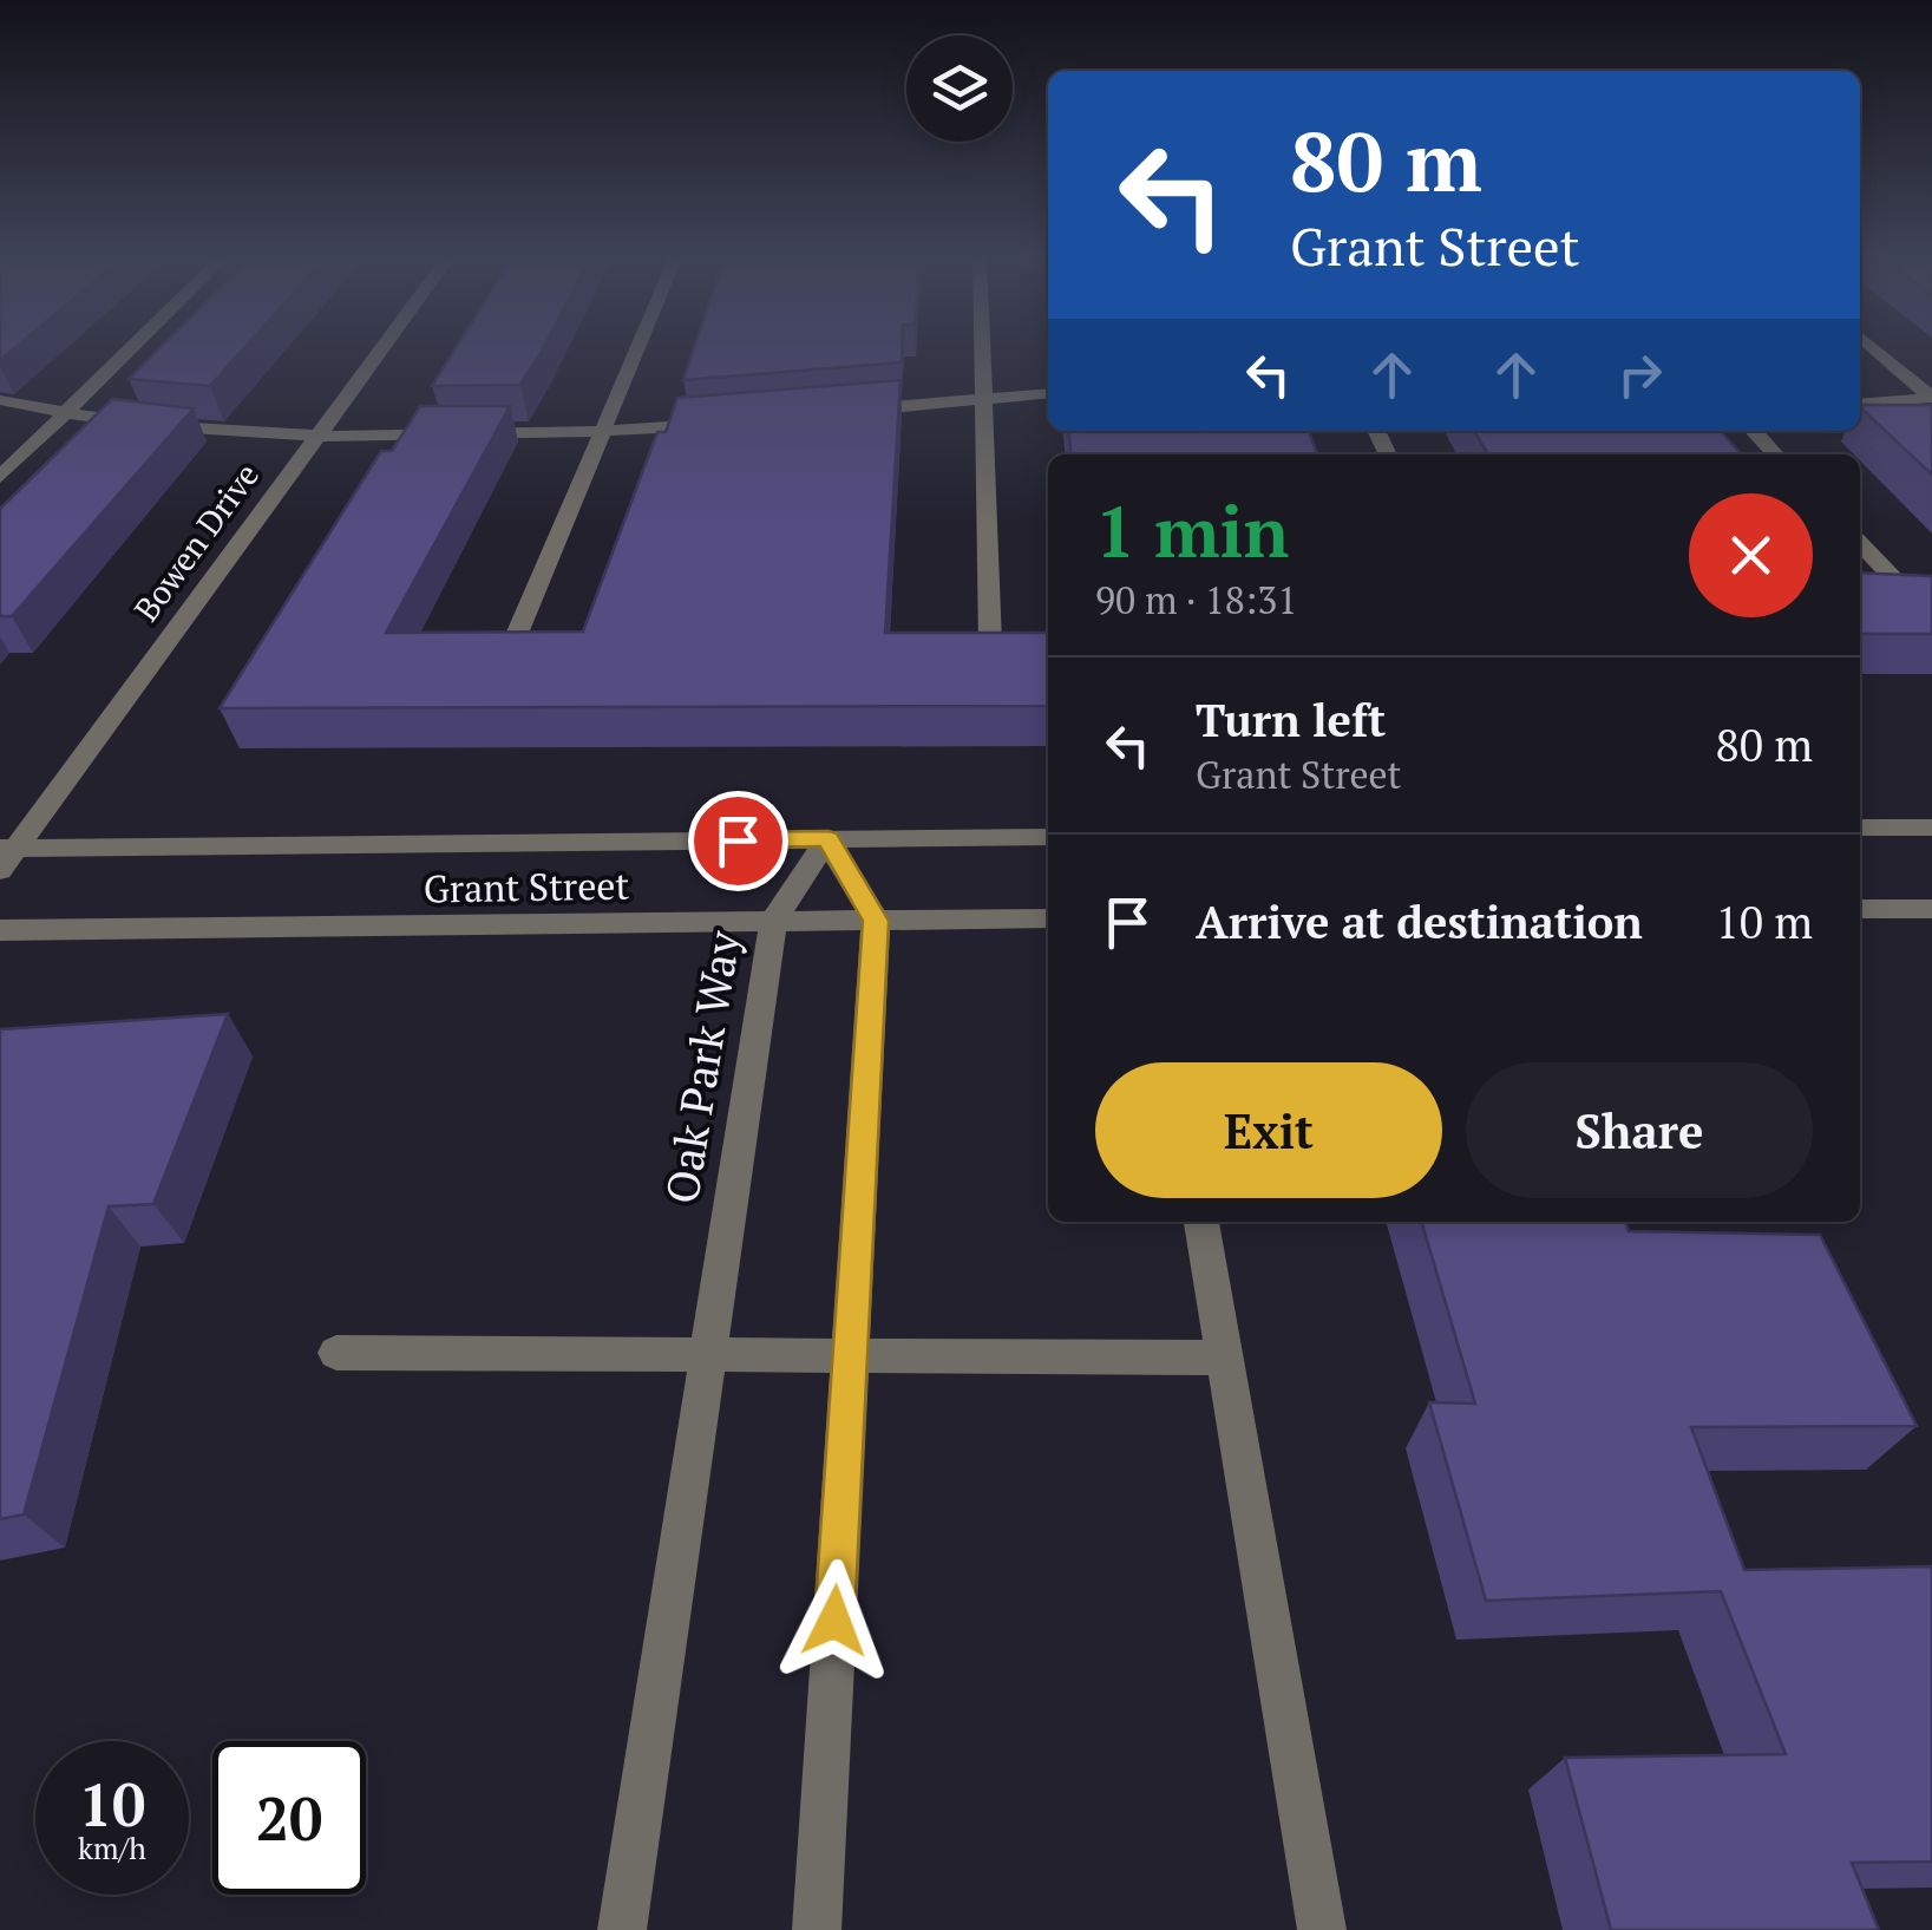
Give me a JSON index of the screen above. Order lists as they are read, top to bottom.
{
  "streets": {
    "street": ["Bowen Drive", "Grant Street", "Oak Park Way"]
  },
  "crossings": [
    ["Bowen Drive", "Grant Street"],
    ["Grant Street", "Oak Park Way"]
  ],
  "page": {
    "turn": ["80 m", "Grant Street"],
    "heading": ["1 min", "90 m · 18:31"],
    "list": [
      {
        "name": "Turn left",
        "note": "Grant Street",
        "value": "80 m"
      },
      {
        "name": "Arrive at destination",
        "value": "10 m"
      }
    ],
    "buttons": ["Exit", "Share"],
    "speed": "10 km/h",
    "limit": "20"
  }
}
